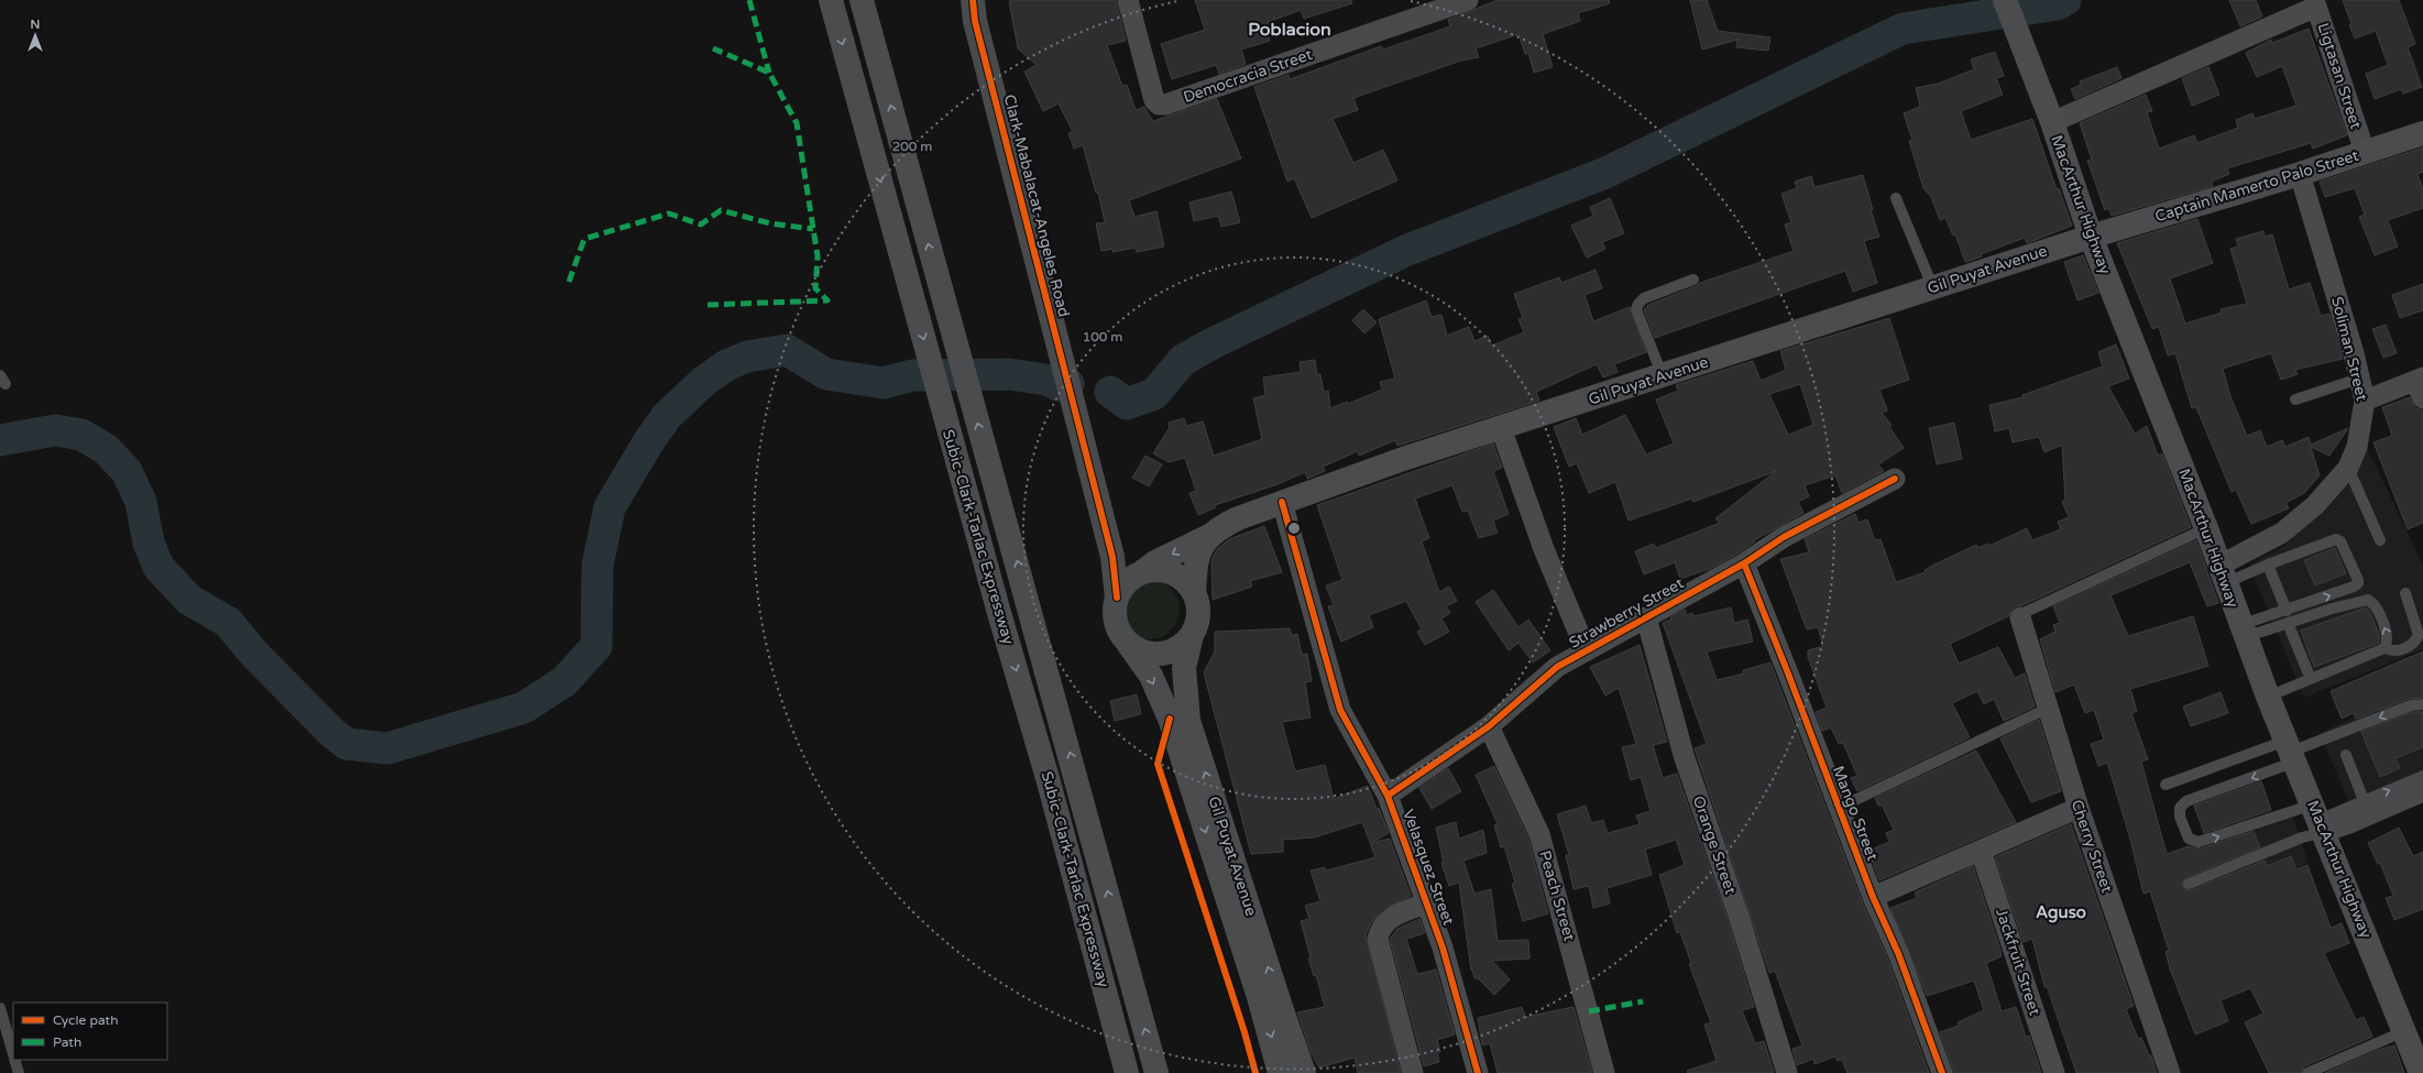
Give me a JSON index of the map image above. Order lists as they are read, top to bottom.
{
  "streets": {
    "main road": [
      "Captain Mamerto Palo Street",
      "MacArthur Highway",
      "Gil Puyat Avenue",
      "Subic-Clark-Tarlac Expressway"
    ],
    "street": [
      "Democracia Street",
      "Ligtasan Street",
      "Clark-Mabalacat-Angeles Road",
      "Soliman Street",
      "Strawberry Street",
      "Mango Street",
      "Orange Street",
      "Cherry Street",
      "Velasquez Street",
      "Peach Street",
      "Jackfruit Street"
    ]
  },
  "crossings": [
    ["Ligtasan Street", "Captain Mamerto Palo Street"],
    ["Captain Mamerto Palo Street", "MacArthur Highway"],
    ["Captain Mamerto Palo Street", "Gil Puyat Avenue"],
    ["Captain Mamerto Palo Street", "Soliman Street"],
    ["MacArthur Highway", "Gil Puyat Avenue"],
    ["MacArthur Highway", "Soliman Street"],
    ["Clark-Mabalacat-Angeles Road", "Gil Puyat Avenue"],
    ["Gil Puyat Avenue", "Velasquez Street"],
    ["Strawberry Street", "Mango Street"],
    ["Strawberry Street", "Orange Street"],
    ["Strawberry Street", "Velasquez Street"],
    ["Strawberry Street", "Peach Street"]
  ],
  "districts": ["Poblacion", "Aguso"],
  "legend": ["Cycle path", "Path"],
  "north": "top",
  "rings": ["200 m", "100 m"]
}
